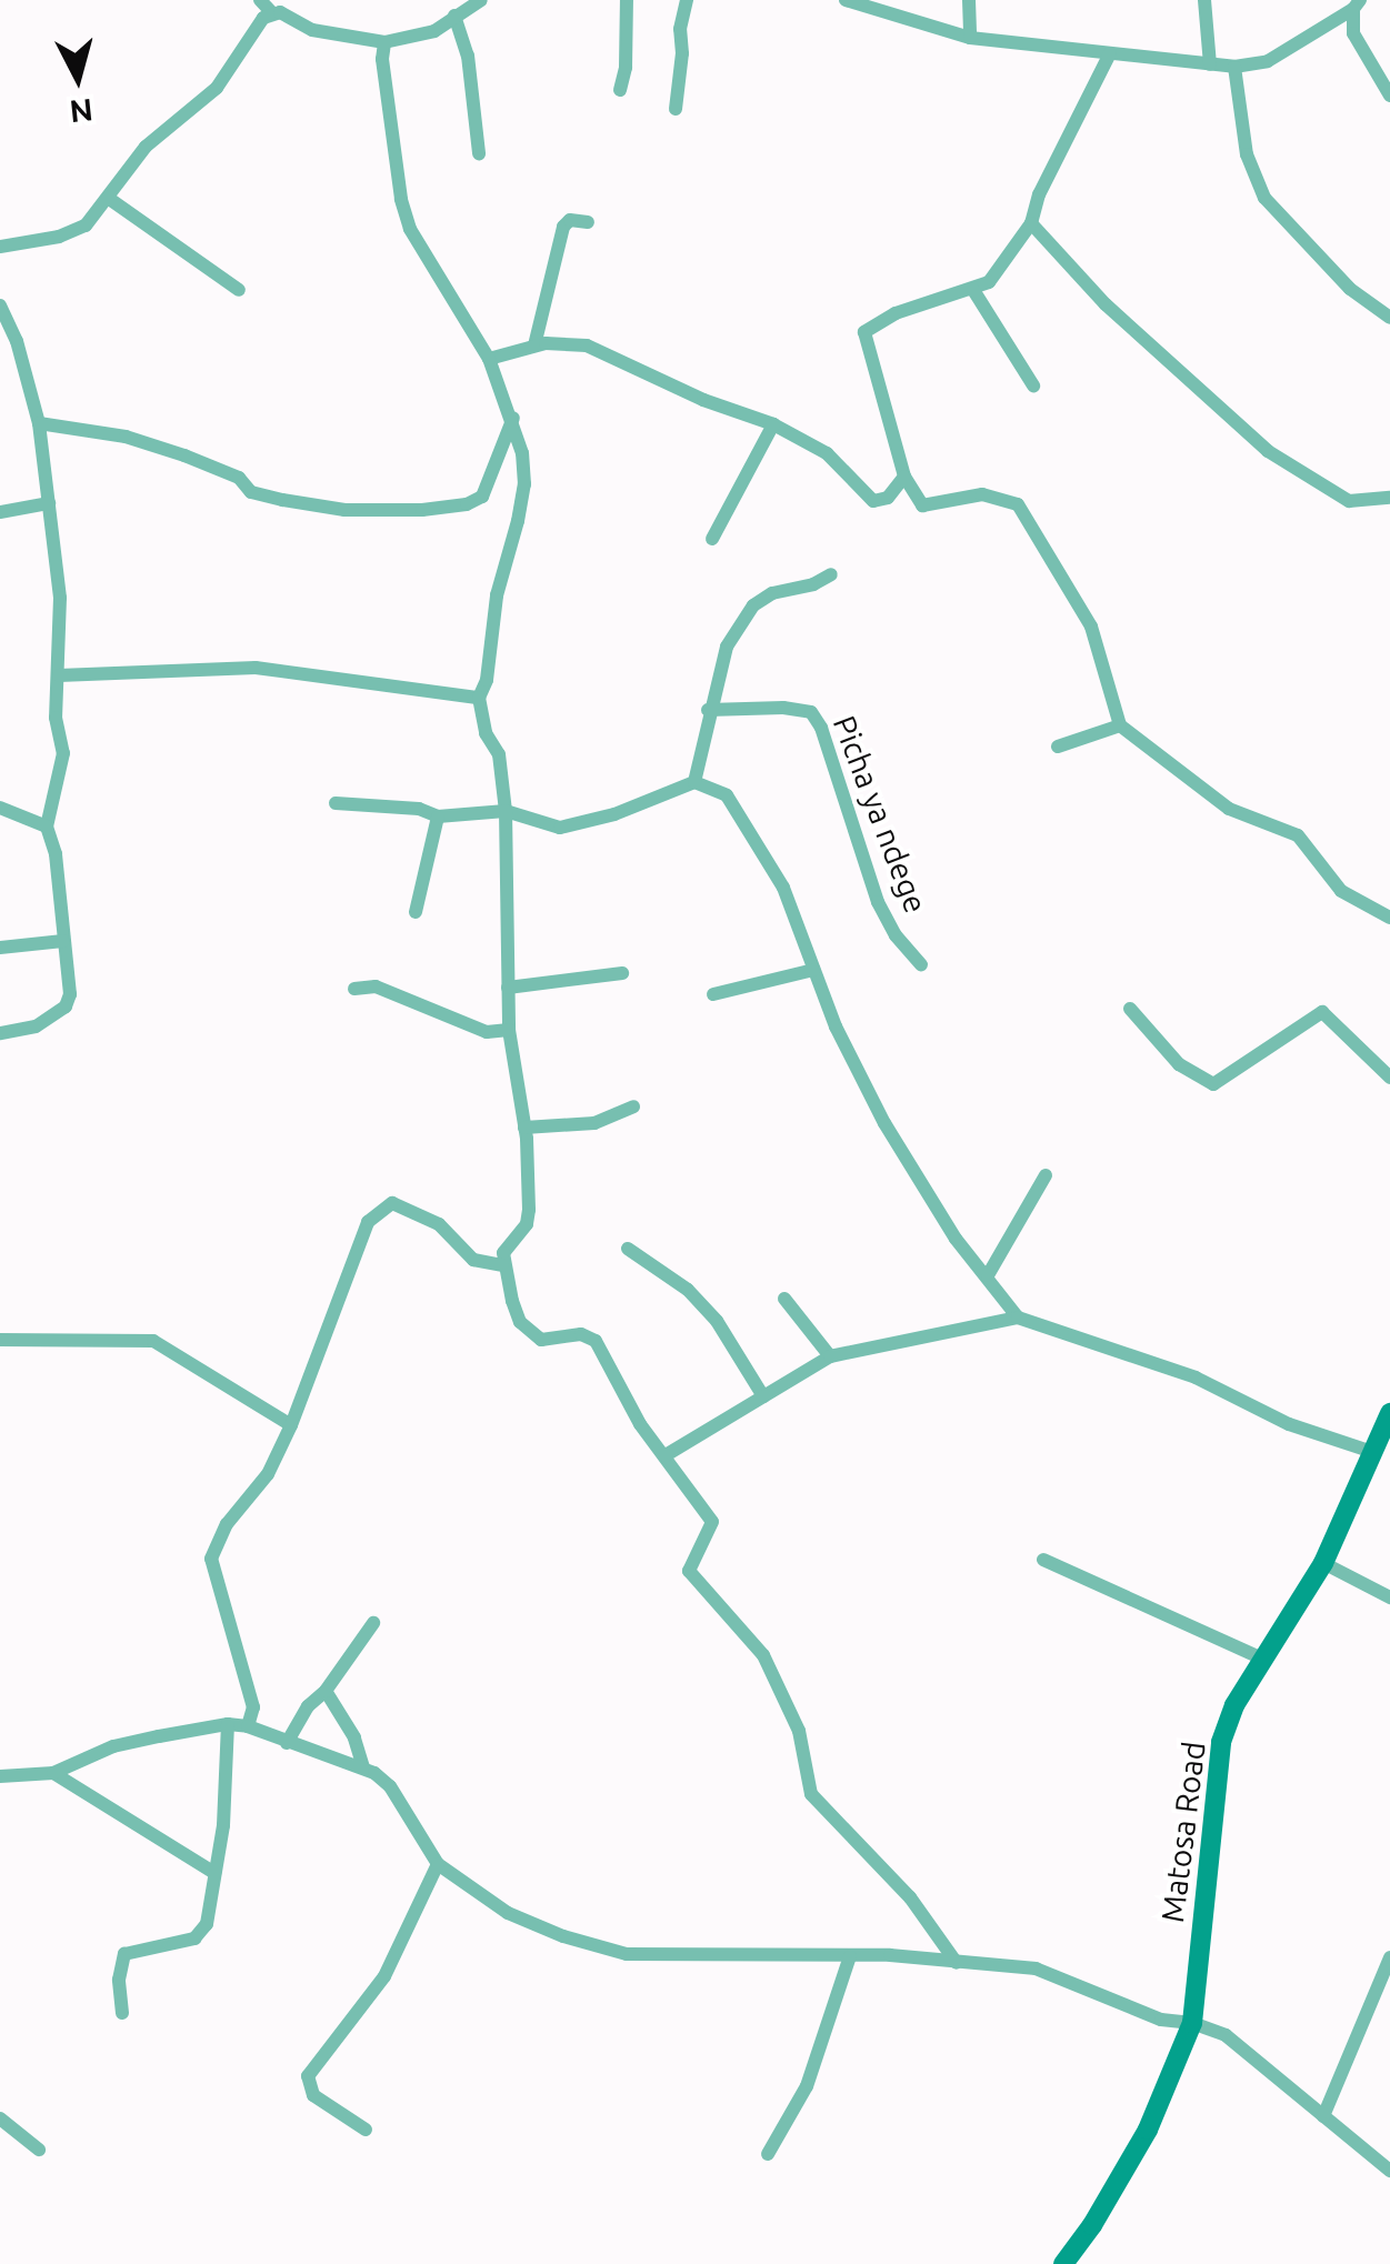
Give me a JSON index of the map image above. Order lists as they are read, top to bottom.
{
  "streets": {
    "street": ["Picha ya ndege", "Matosa Road"]
  },
  "north": "bottom"
}
